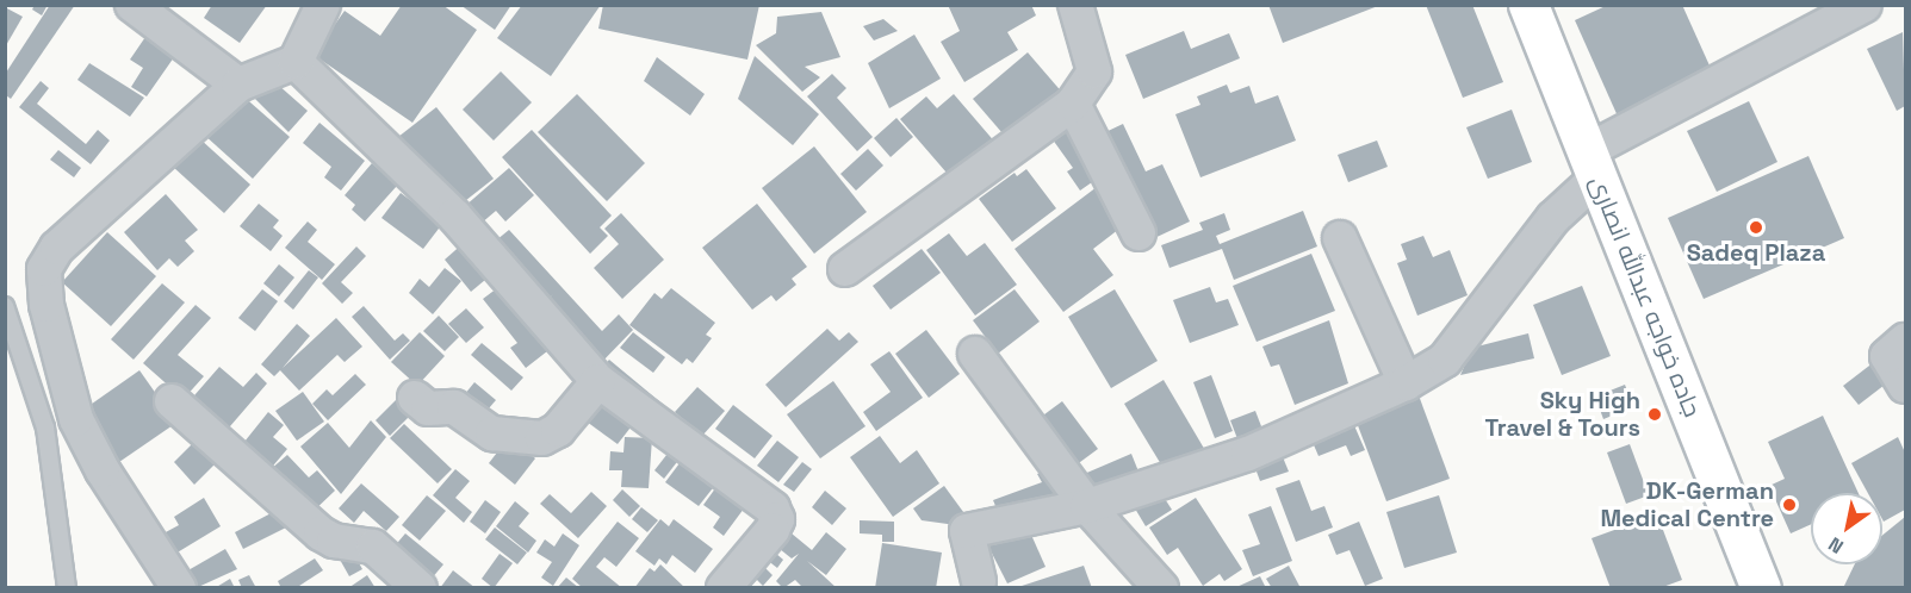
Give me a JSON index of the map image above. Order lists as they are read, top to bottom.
{
  "streets": {
    "main road": ["جاده خواجه عبدالله انصاری"]
  },
  "places": ["Sadeq Plaza", "Sky High Travel & Tours", "DK-German Medical Centre"],
  "north": "bottom left"
}
